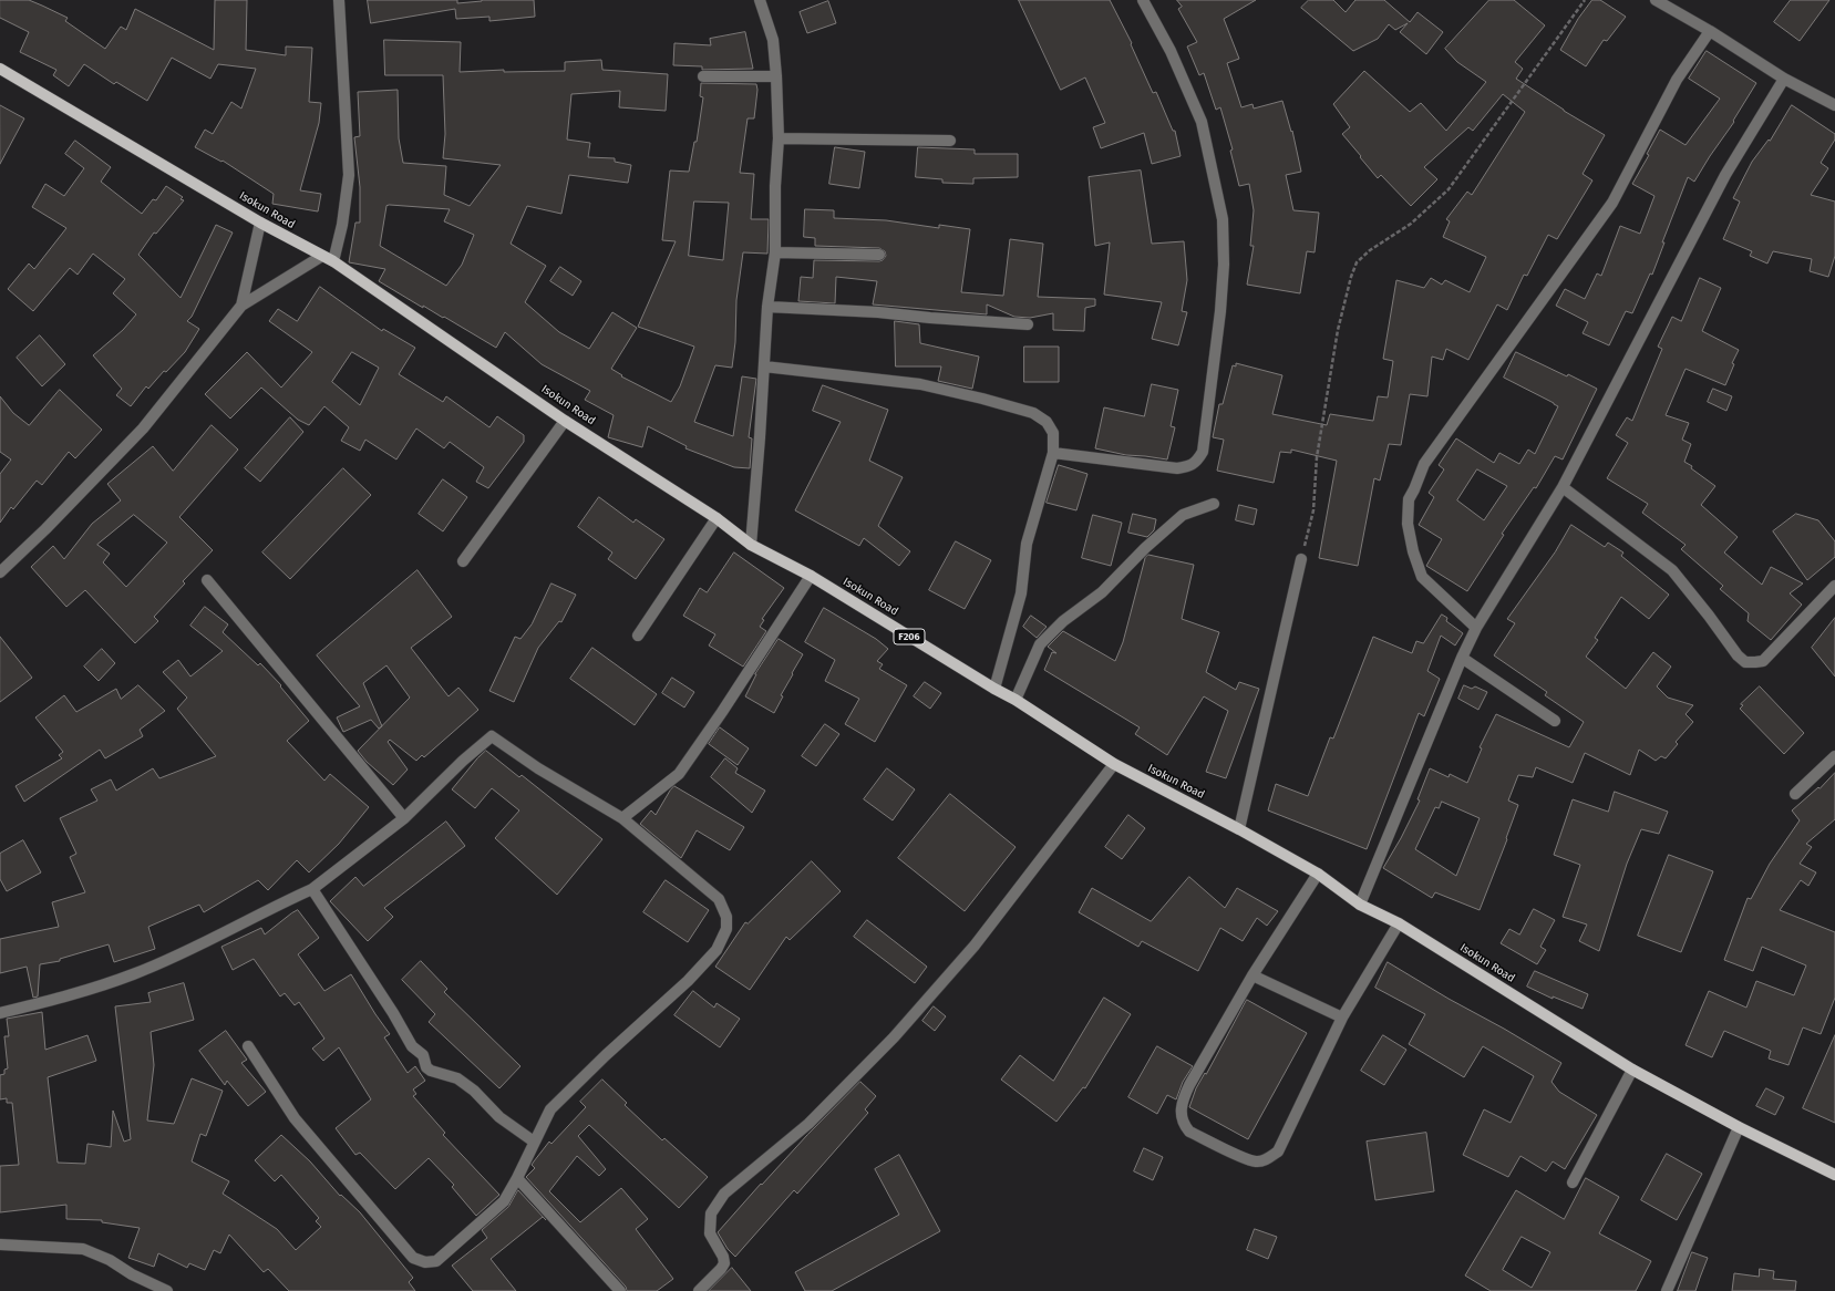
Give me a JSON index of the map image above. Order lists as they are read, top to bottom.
{
  "streets": {
    "main road": ["Isokun Road", "F206"]
  }
}
